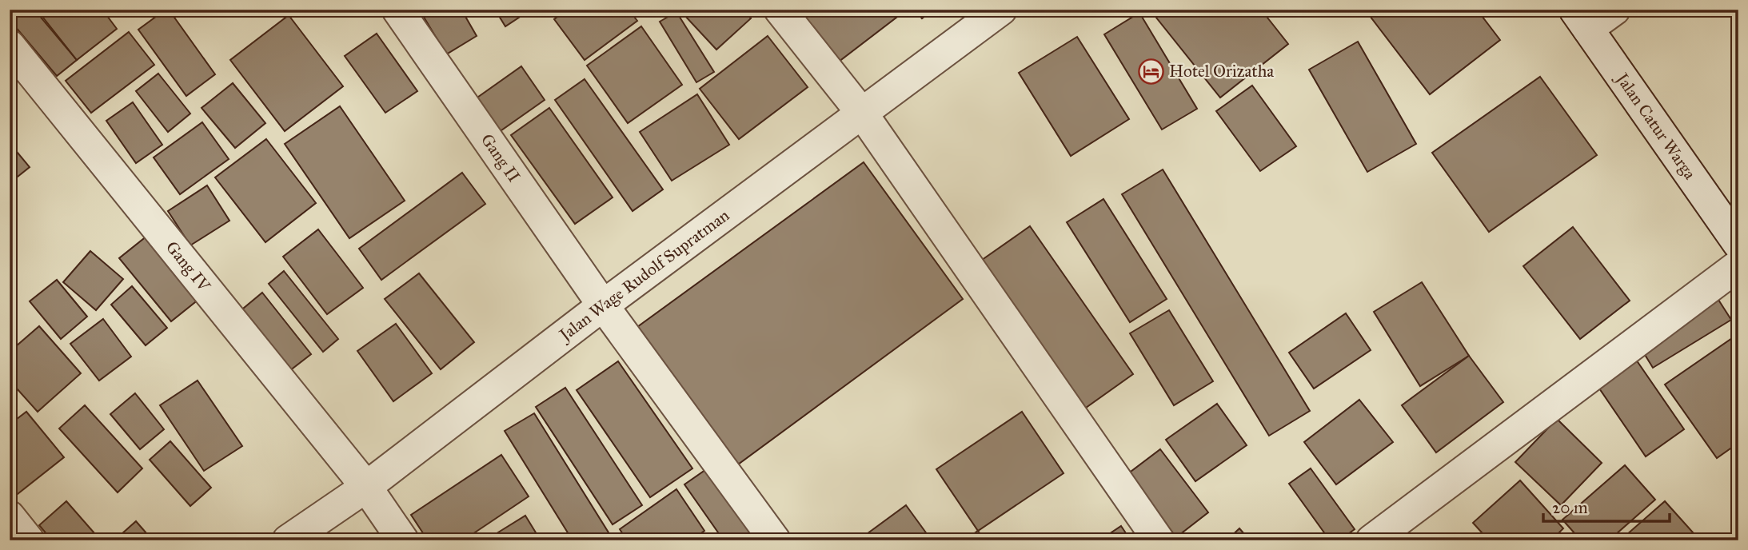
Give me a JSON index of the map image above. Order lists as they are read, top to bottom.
{
  "streets": {
    "street": [
      "Jalan Catur Warga",
      "Gang II",
      "Gang IV",
      "Jalan Wage Rudolf Supratman"
    ]
  },
  "crossings": [
    ["Gang II", "Jalan Wage Rudolf Supratman"],
    ["Gang IV", "Jalan Wage Rudolf Supratman"]
  ],
  "places": {
    "hotel": ["Hotel Orizatha"]
  },
  "scale_bar": "20 m"
}
